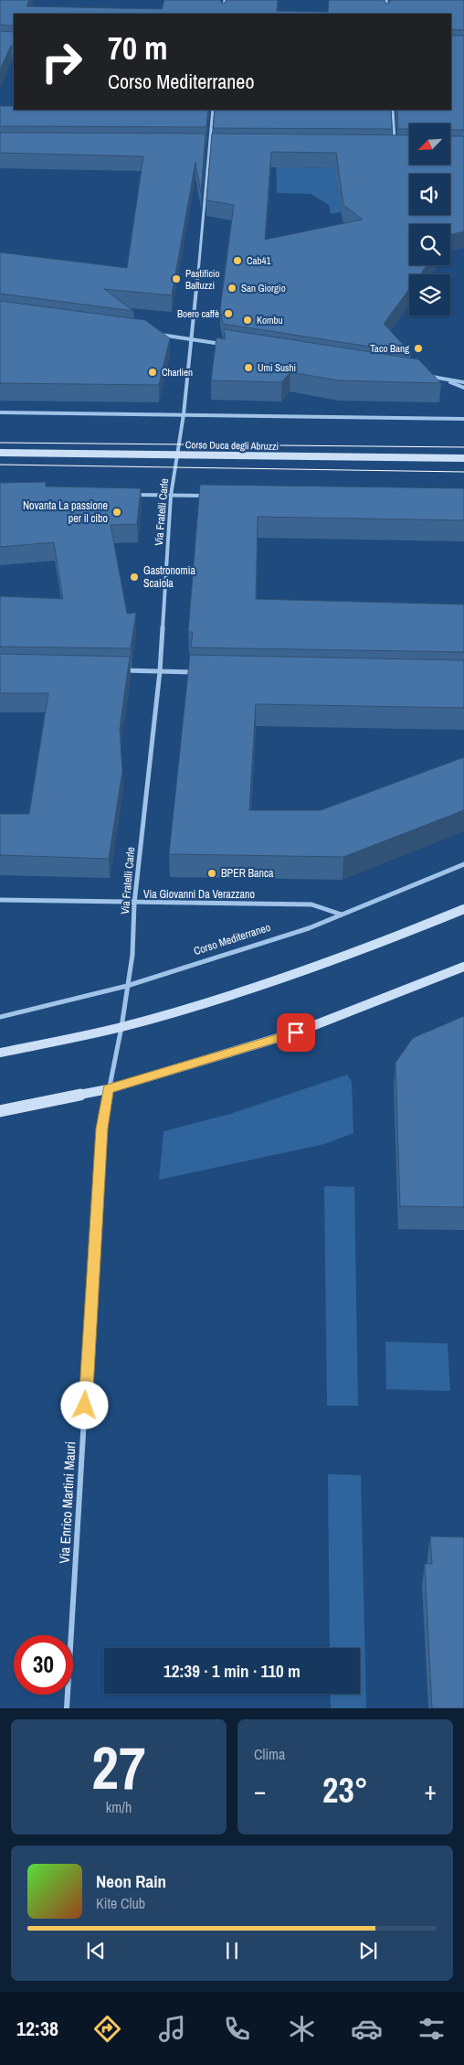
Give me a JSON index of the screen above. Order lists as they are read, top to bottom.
{
  "streets": {
    "main road": ["Corso Duca degli Abruzzi"],
    "street": [
      "Via Fratelli Carle",
      "Via Giovanni Da Verazzano",
      "Corso Mediterraneo",
      "Via Enrico Martini Mauri"
    ]
  },
  "crossings": [
    ["Corso Duca degli Abruzzi", "Via Fratelli Carle"],
    ["Via Fratelli Carle", "Via Giovanni Da Verazzano"],
    ["Via Fratelli Carle", "Corso Mediterraneo"],
    ["Via Fratelli Carle", "Via Enrico Martini Mauri"],
    ["Via Giovanni Da Verazzano", "Corso Mediterraneo"]
  ],
  "places": [
    "Cab41",
    "Pastificio Baltuzzi",
    "San Giorgio",
    "Boero caffè",
    "Kombu",
    "Taco Bang",
    "Umi Sushi",
    "Charlien",
    "Novanta La passione per il cibo",
    "Gastronomia Scaiola",
    "BPER Banca"
  ],
  "north": "bottom left",
  "page": {
    "turn": ["70 m", "Corso Mediterraneo"],
    "limit": "30",
    "trip": "12:39 · 1 min · 110 m",
    "tile": [
      ["27", "km/h"],
      "Clima"
    ],
    "heat": ["−", "23°", "+"],
    "song": ["Neon Rain", "Kite Club"],
    "tabs": "12:38"
  }
}
